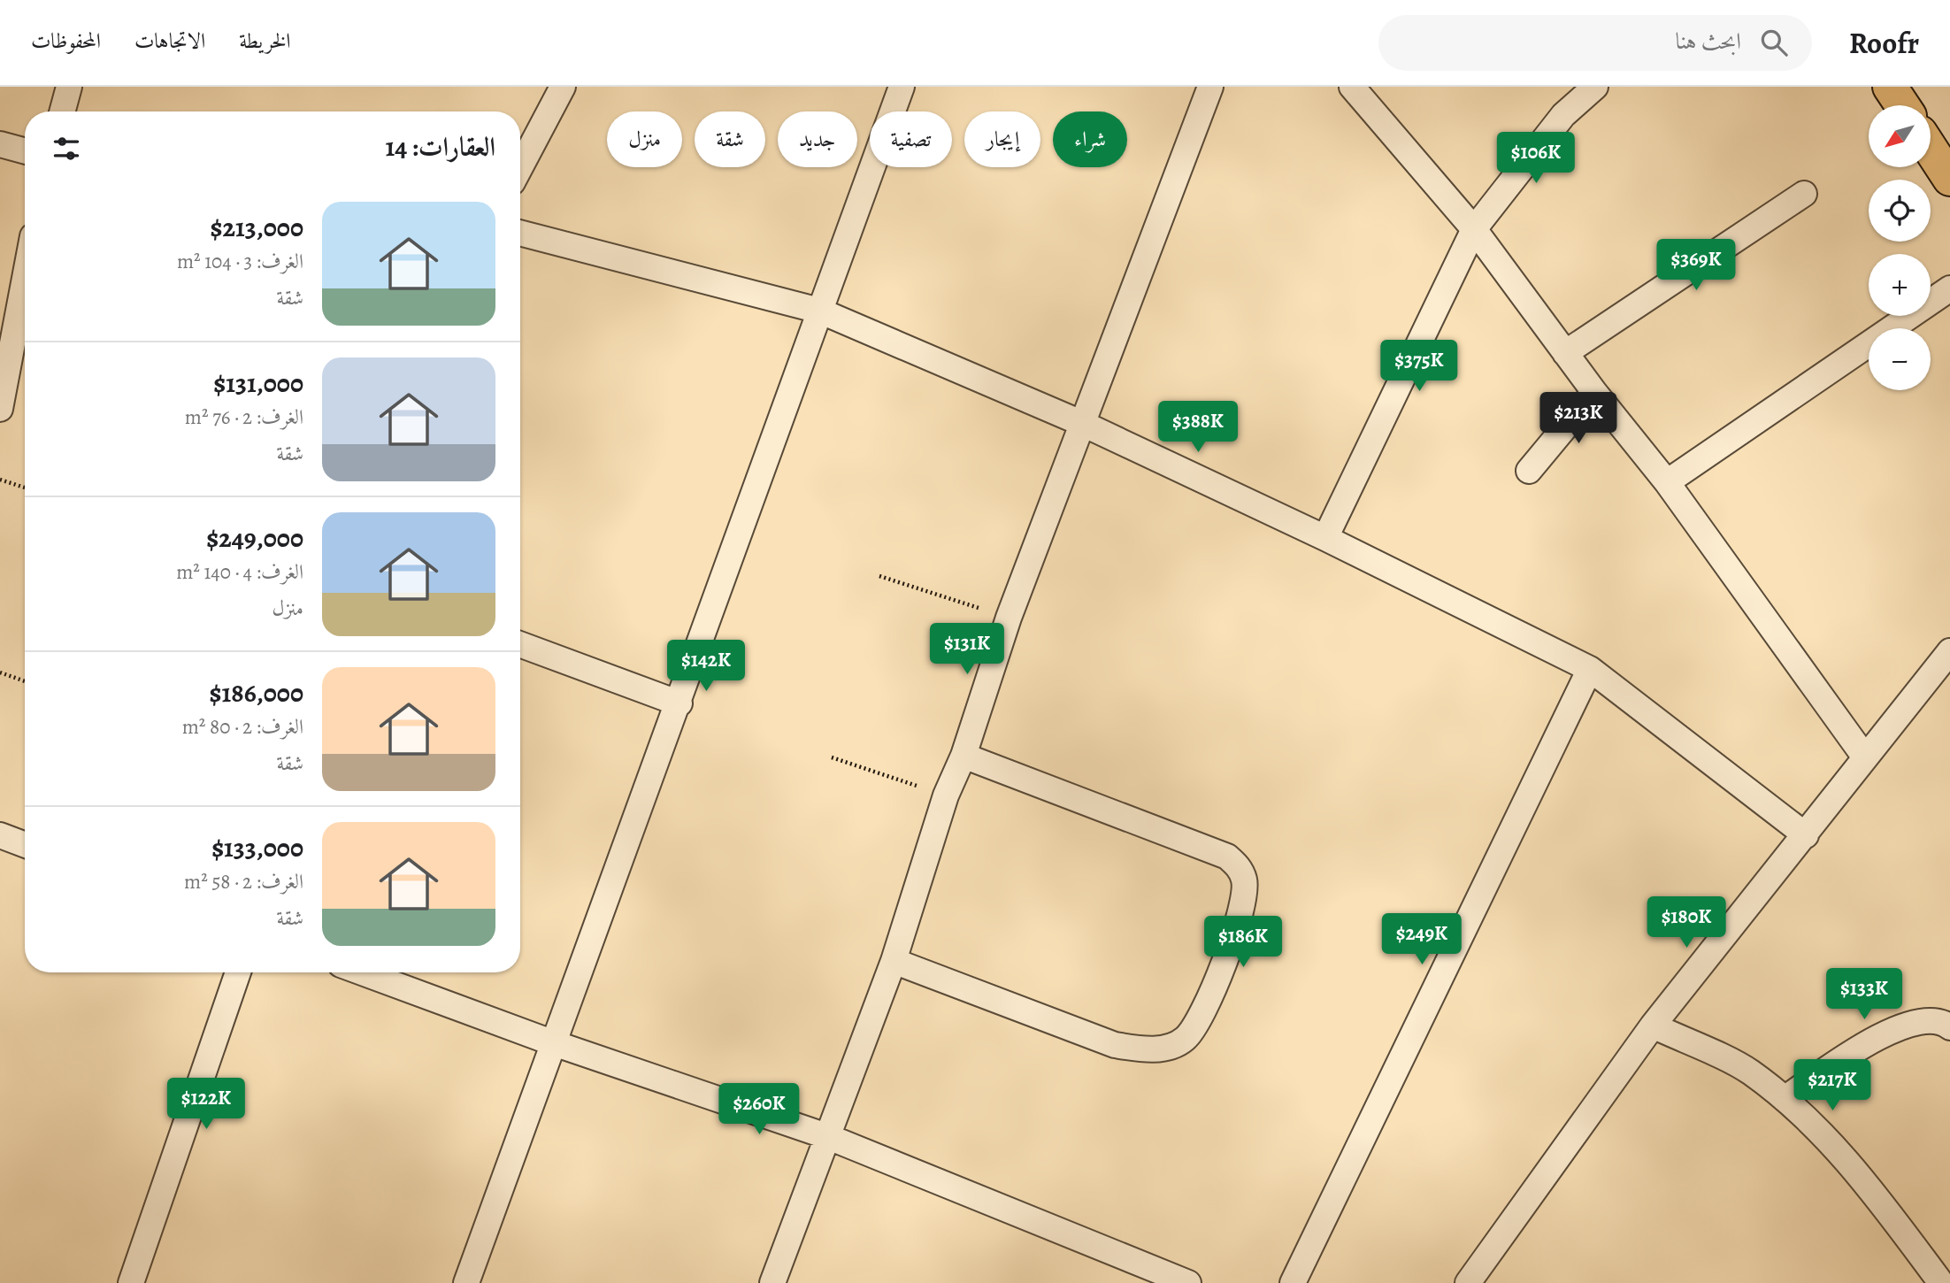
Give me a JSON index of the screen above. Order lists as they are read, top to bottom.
{
  "north": "bottom left",
  "page": {
    "header": "Roofr",
    "search": "ابحث هنا",
    "nav": ["الخريطة", "الاتجاهات", "المحفوظات"],
    "map_buttons": ["+", "−"],
    "chip": [
      "شراء",
      "إيجار",
      "تصفية",
      "جديد",
      "شقة",
      "منزل"
    ],
    "heading": "العقارات: 14",
    "price": [
      "$106K",
      "$369K",
      "$375K",
      "$213K",
      "$388K",
      "$131K",
      "$142K",
      "$180K",
      "$249K",
      "$186K",
      "$133K",
      "$217K",
      "$122K",
      "$260K"
    ],
    "list": [
      {
        "name": "$213,000",
        "note": "الغرف: 3 · 104 m² · شقة"
      },
      {
        "name": "$131,000",
        "note": "الغرف: 2 · 76 m² · شقة"
      },
      {
        "name": "$249,000",
        "note": "الغرف: 4 · 140 m² · منزل"
      },
      {
        "name": "$186,000",
        "note": "الغرف: 2 · 80 m² · شقة"
      },
      {
        "name": "$133,000",
        "note": "الغرف: 2 · 58 m² · شقة"
      }
    ]
  }
}
